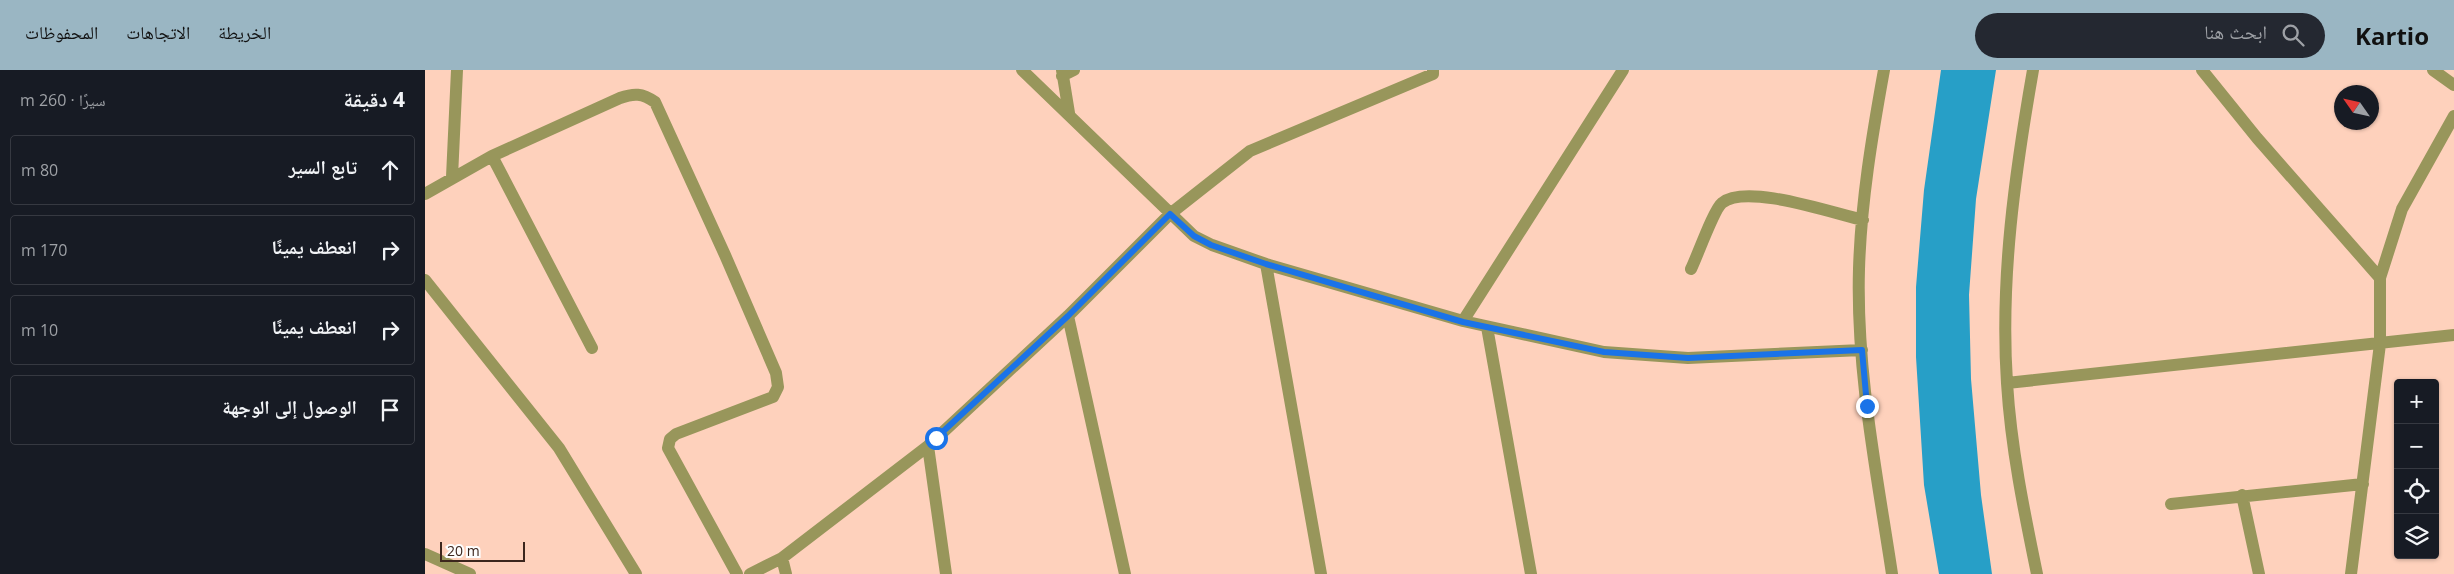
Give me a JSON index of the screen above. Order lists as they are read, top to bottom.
{
  "scale_bar": "20 m",
  "north": "top left",
  "page": {
    "header": "Kartio",
    "search": "ابحث هنا",
    "nav": ["الخريطة", "الاتجاهات", "المحفوظات"],
    "heading": ["4 دقيقة", "سيرًا · 260 m"],
    "list": [
      ["تابع السير", "80 m"],
      ["انعطف يمينًا", "170 m"],
      ["انعطف يمينًا", "10 m"],
      "الوصول إلى الوجهة"
    ],
    "map_buttons": ["+", "−"],
    "scale": "20 m"
  }
}
